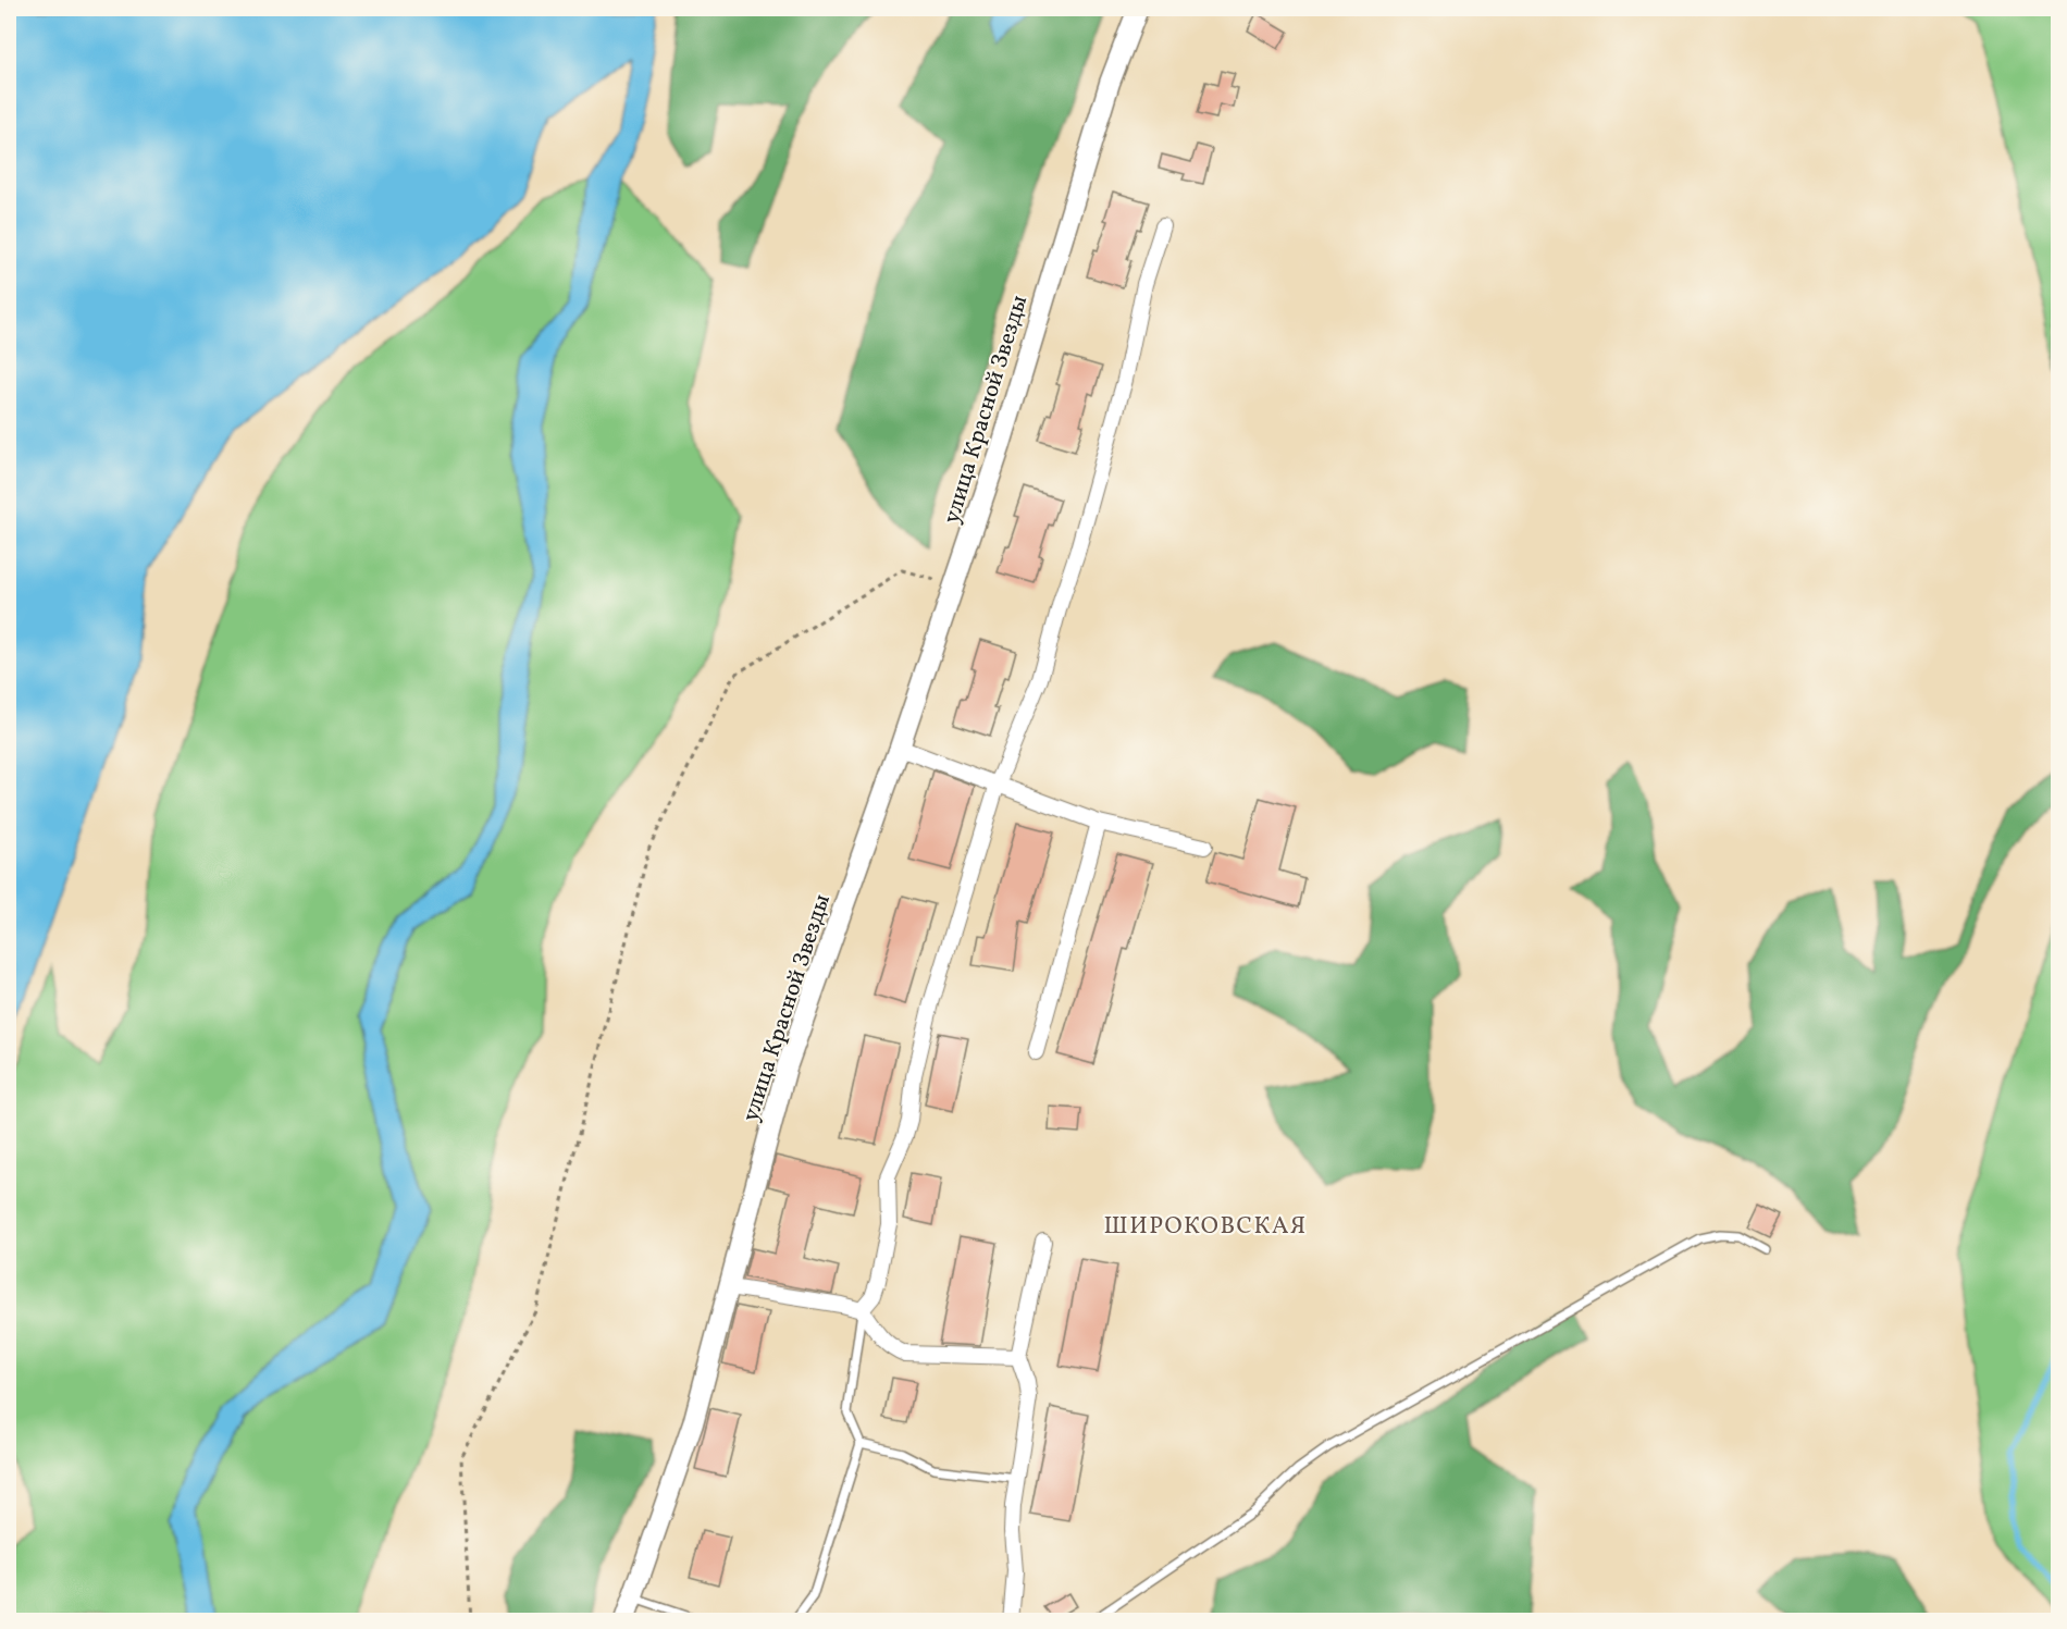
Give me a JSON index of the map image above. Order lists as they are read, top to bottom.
{
  "streets": {
    "street": ["улица Красной Звезды"]
  },
  "districts": ["ШИРОКОВСКАЯ"]
}
